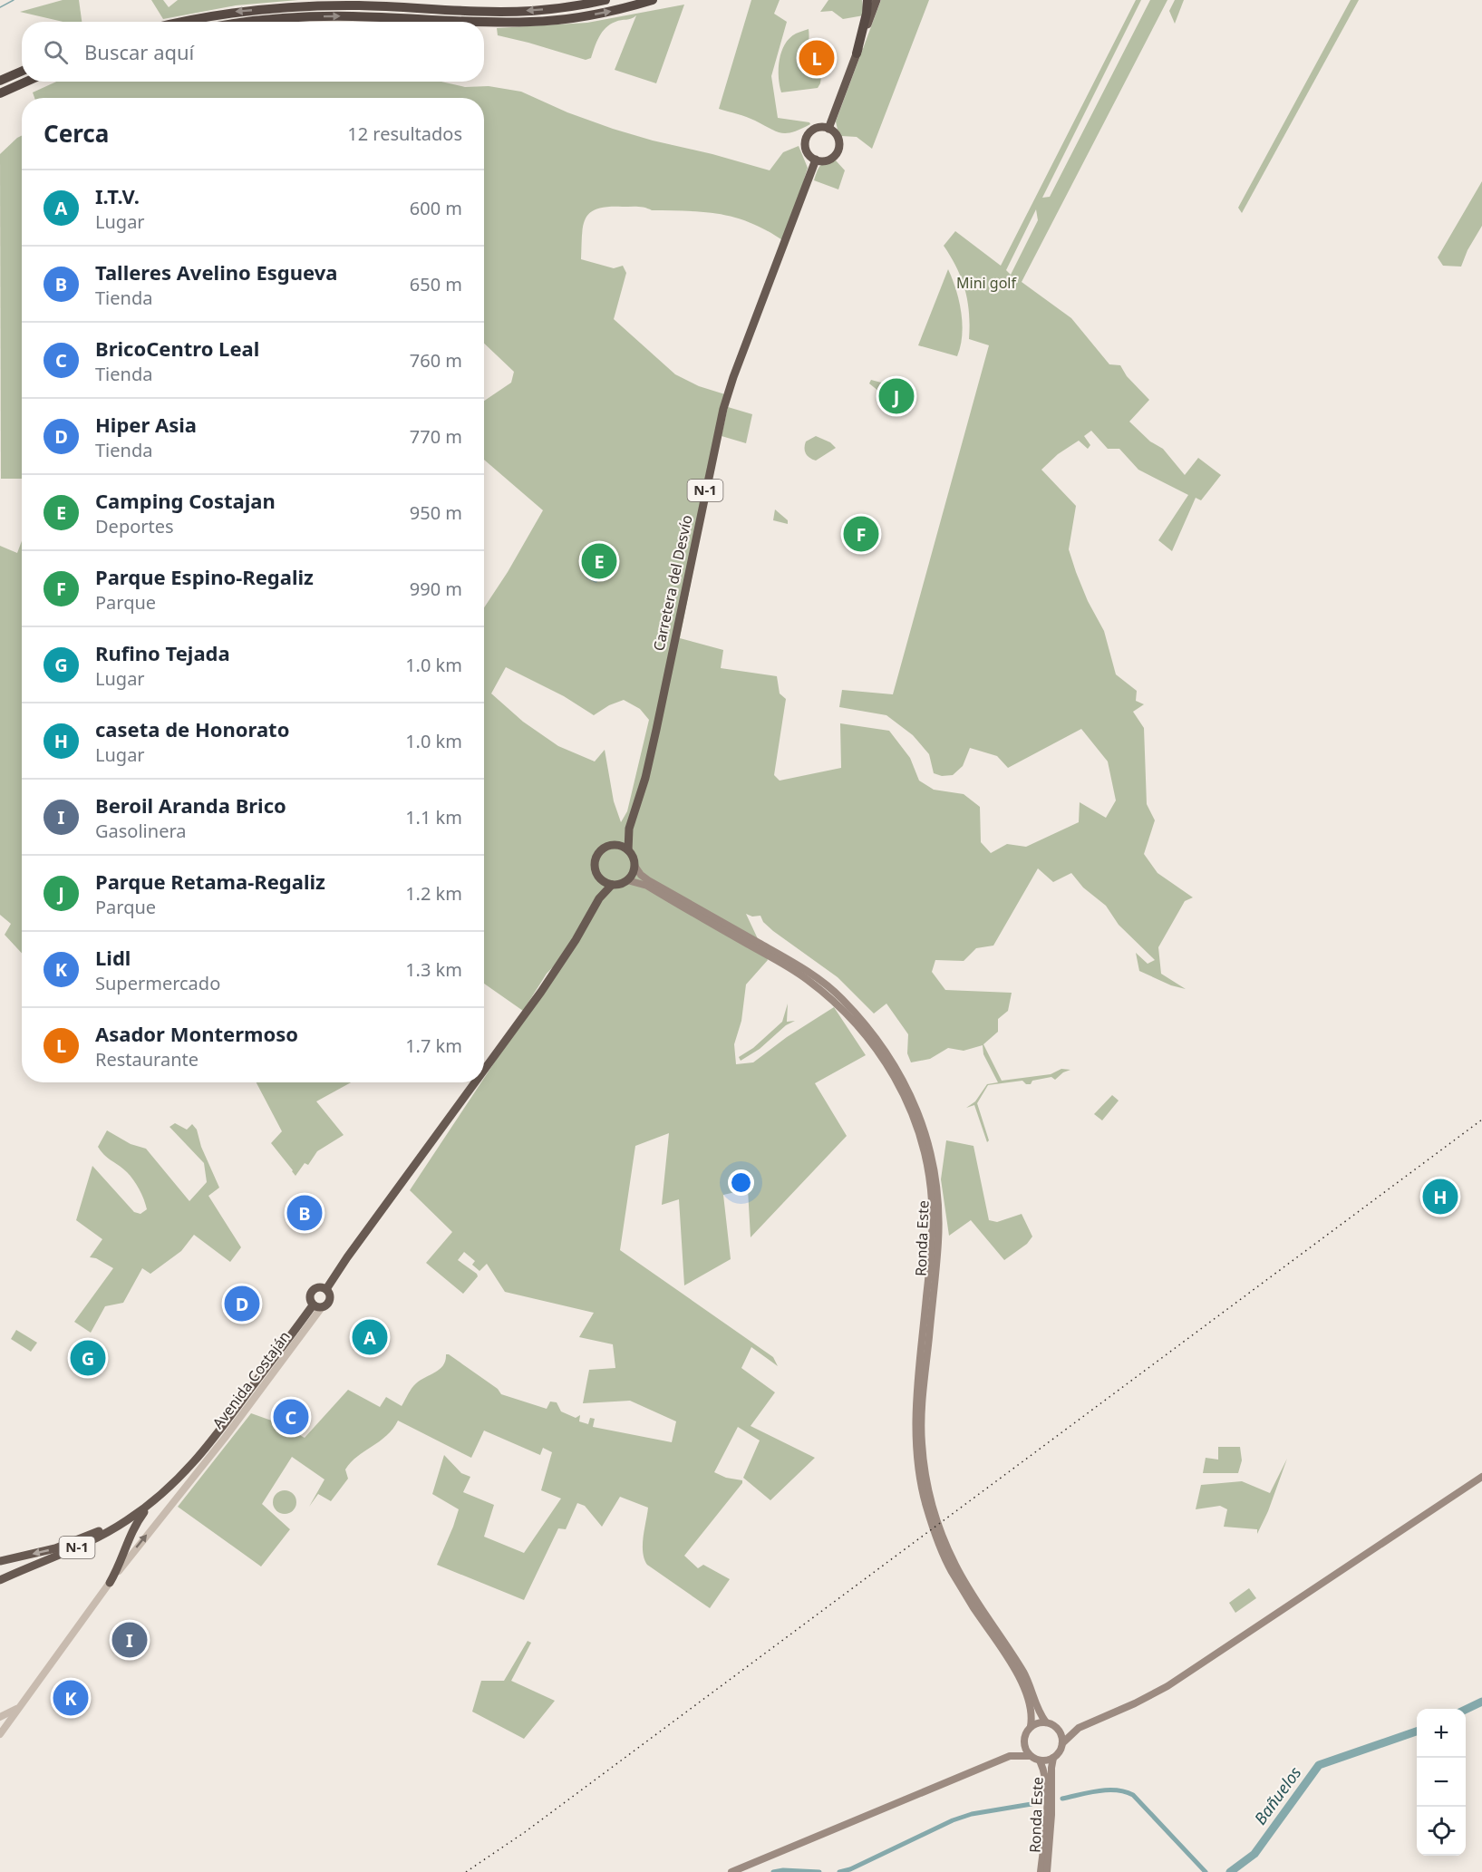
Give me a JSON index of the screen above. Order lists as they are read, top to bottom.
{
  "streets": {
    "highway": ["N-1", "Carretera del Desvío", "Avenida Costaján"],
    "main road": ["Ronda Este"]
  },
  "crossings": [
    ["N-1", "Carretera del Desvío"],
    ["N-1", "Ronda Este"],
    ["N-1", "Avenida Costaján"],
    ["Carretera del Desvío", "Ronda Este"]
  ],
  "water": ["Bañuelos"],
  "parks": ["Mini golf"],
  "page": {
    "search": "Buscar aquí",
    "pins": [
      "L",
      "J",
      "F",
      "E",
      "H",
      "B",
      "D",
      "A",
      "G",
      "C",
      "I",
      "K"
    ],
    "heading": ["Cerca", "12 resultados"],
    "list": [
      {
        "mark": "A",
        "name": "I.T.V.",
        "note": "Lugar",
        "value": "600 m"
      },
      {
        "mark": "B",
        "name": "Talleres Avelino Esgueva",
        "note": "Tienda",
        "value": "650 m"
      },
      {
        "mark": "C",
        "name": "BricoCentro Leal",
        "note": "Tienda",
        "value": "760 m"
      },
      {
        "mark": "D",
        "name": "Hiper Asia",
        "note": "Tienda",
        "value": "770 m"
      },
      {
        "mark": "E",
        "name": "Camping Costajan",
        "note": "Deportes",
        "value": "950 m"
      },
      {
        "mark": "F",
        "name": "Parque Espino-Regaliz",
        "note": "Parque",
        "value": "990 m"
      },
      {
        "mark": "G",
        "name": "Rufino Tejada",
        "note": "Lugar",
        "value": "1.0 km"
      },
      {
        "mark": "H",
        "name": "caseta de Honorato",
        "note": "Lugar",
        "value": "1.0 km"
      },
      {
        "mark": "I",
        "name": "Beroil Aranda Brico",
        "note": "Gasolinera",
        "value": "1.1 km"
      },
      {
        "mark": "J",
        "name": "Parque Retama-Regaliz",
        "note": "Parque",
        "value": "1.2 km"
      },
      {
        "mark": "K",
        "name": "Lidl",
        "note": "Supermercado",
        "value": "1.3 km"
      },
      {
        "mark": "L",
        "name": "Asador Montermoso",
        "note": "Restaurante",
        "value": "1.7 km"
      }
    ],
    "map_buttons": ["+", "−"]
  }
}
